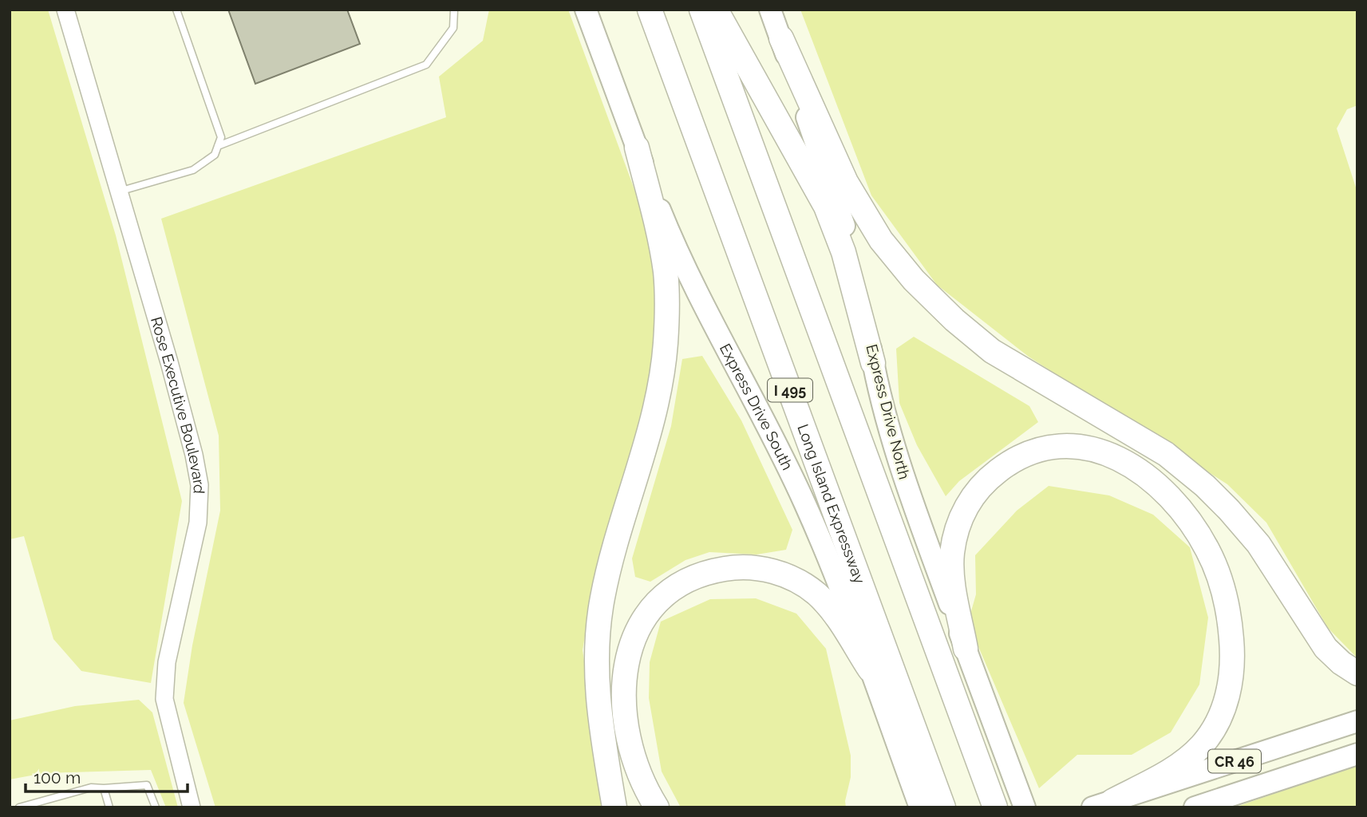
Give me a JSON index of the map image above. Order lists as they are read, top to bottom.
{
  "streets": {
    "highway": ["I 495", "Long Island Expressway"],
    "main road": ["Express Drive South", "Express Drive North", "CR 46"],
    "street": ["Rose Executive Boulevard"]
  },
  "crossings": [
    ["Express Drive South", "Long Island Expressway"]
  ],
  "scale_bar": "100 m"
}
